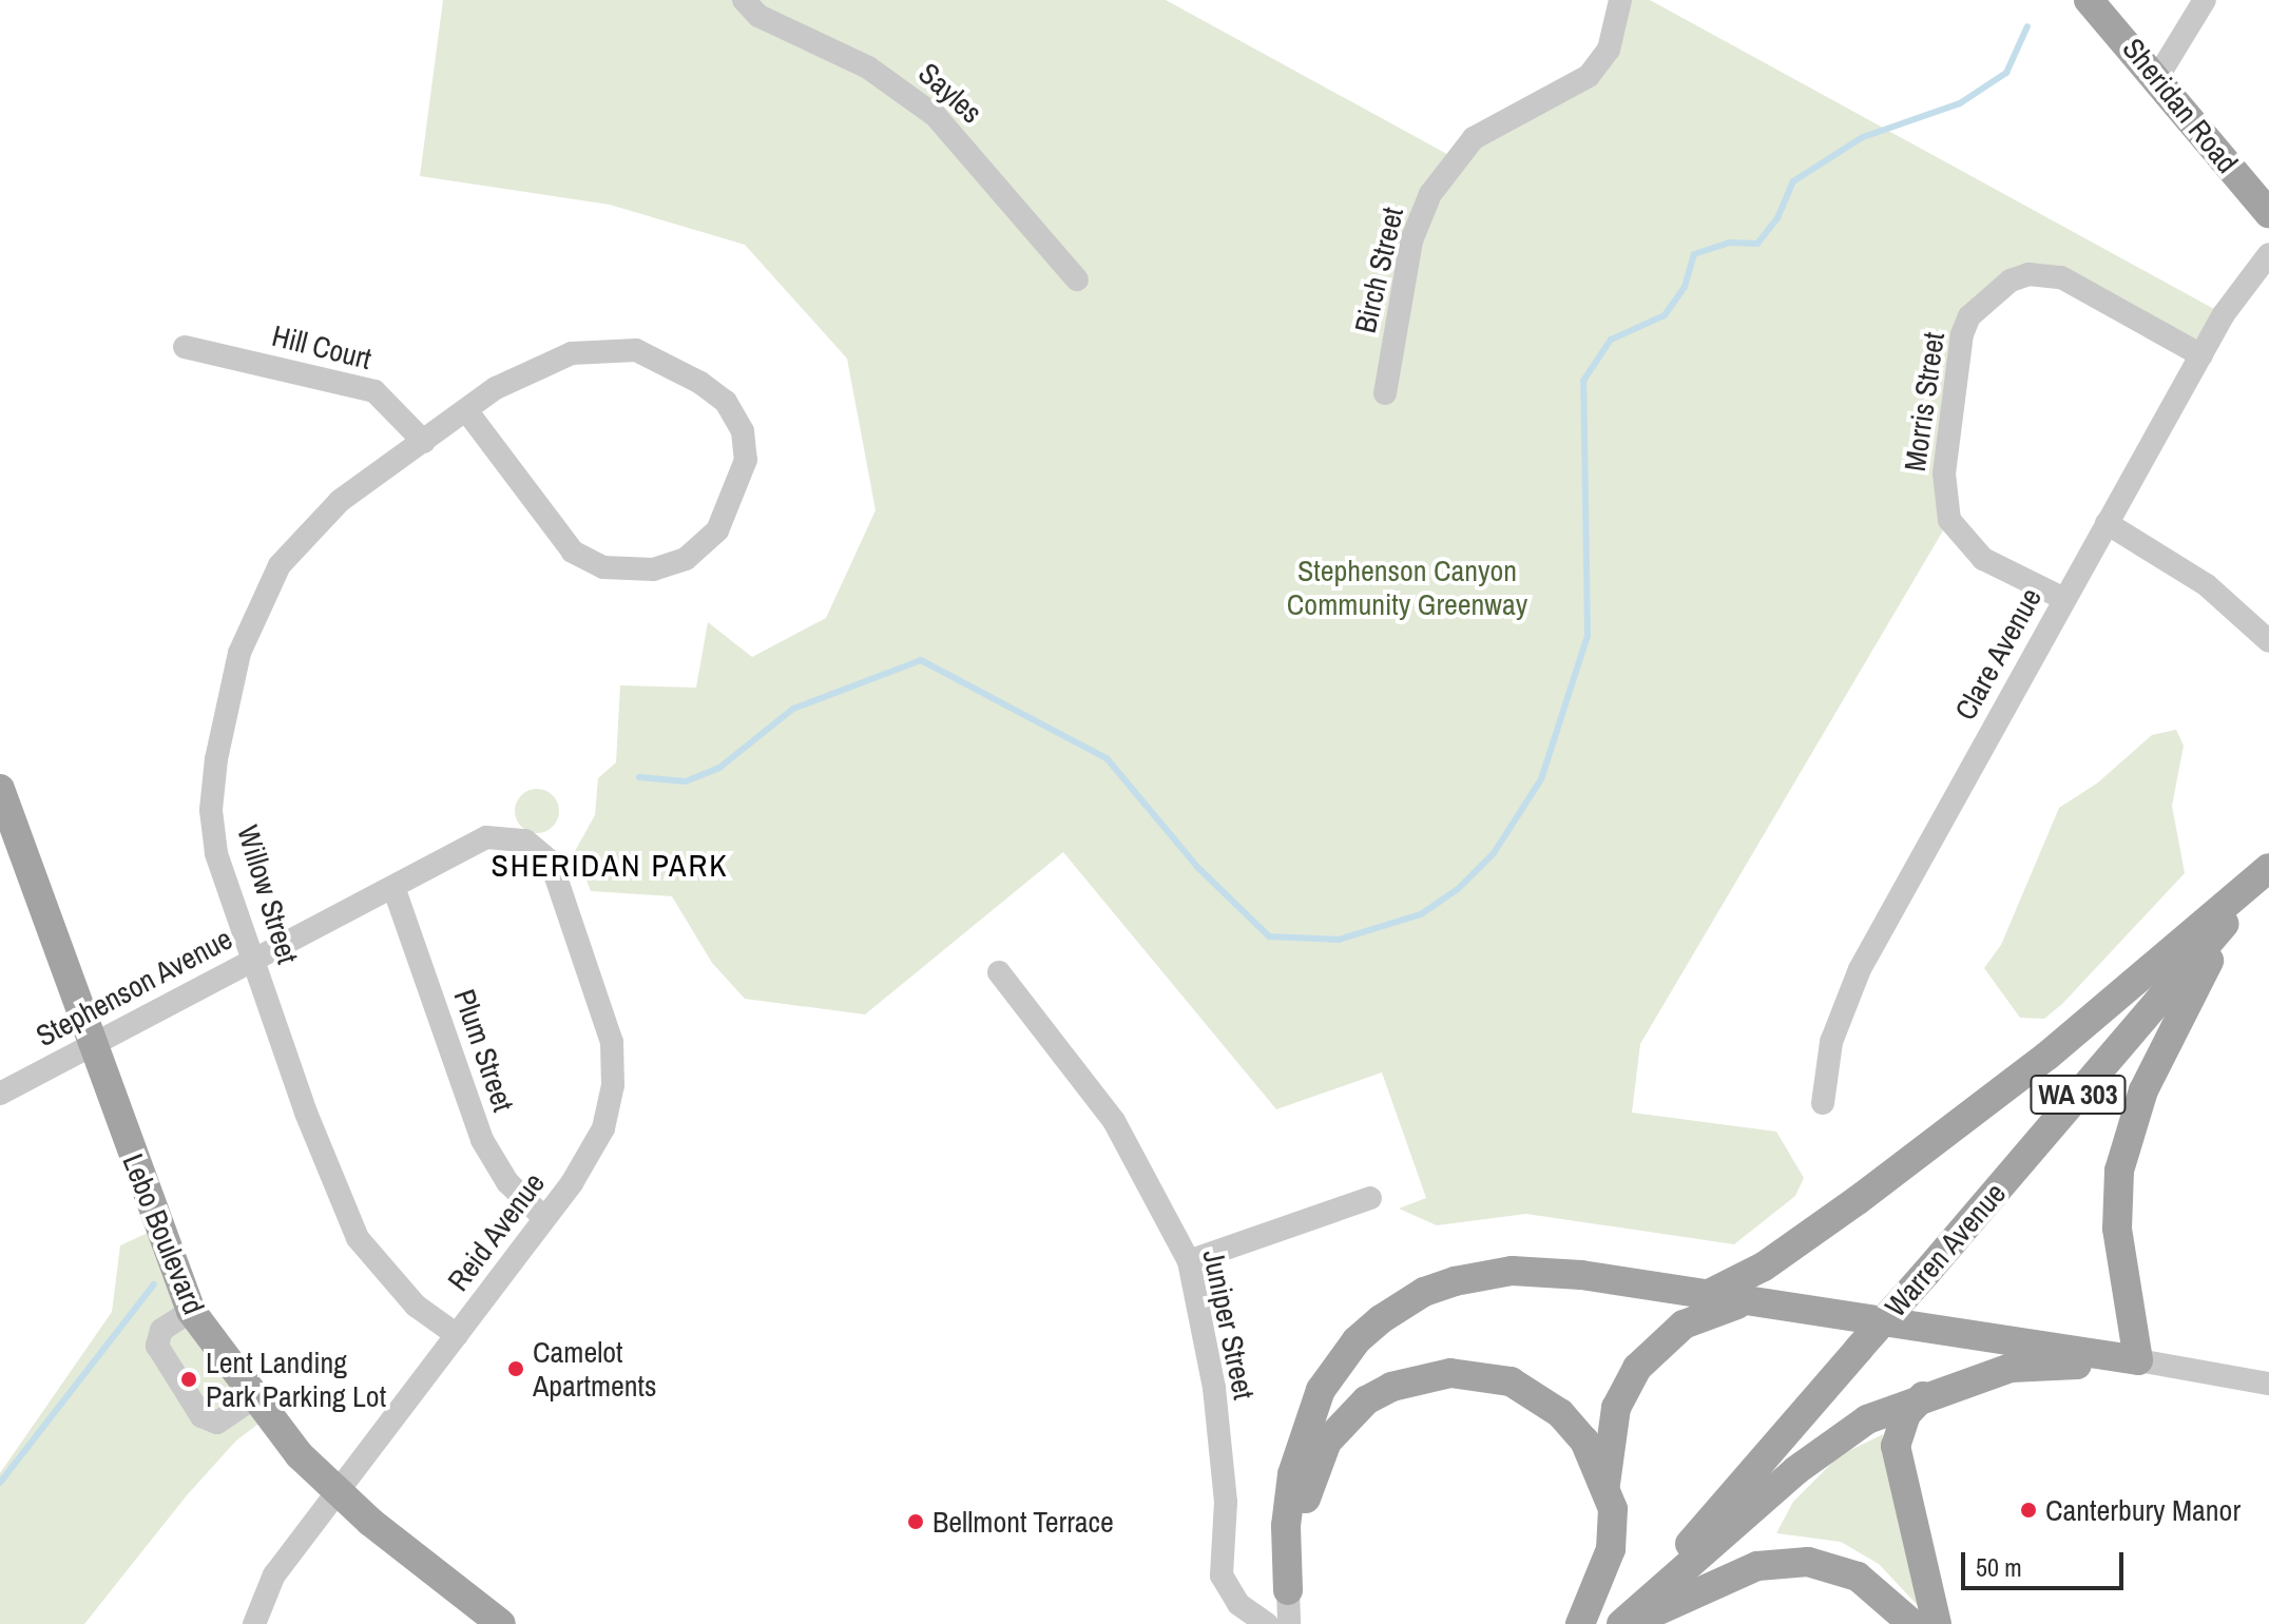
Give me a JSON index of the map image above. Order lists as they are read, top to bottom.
{
  "streets": {
    "main road": [
      "Sheridan Road",
      "WA 303",
      "Lebo Boulevard",
      "Warren Avenue"
    ],
    "street": [
      "Sayles",
      "Birch Street",
      "Hill Court",
      "Morris Street",
      "Clare Avenue",
      "Willow Street",
      "Stephenson Avenue",
      "Plum Street",
      "Reid Avenue",
      "Juniper Street"
    ]
  },
  "crossings": [
    ["Hill Court", "Willow Street"],
    ["Morris Street", "Clare Avenue"],
    ["Willow Street", "Stephenson Avenue"],
    ["Willow Street", "Reid Avenue"],
    ["Stephenson Avenue", "Plum Street"],
    ["Stephenson Avenue", "Reid Avenue"],
    ["Stephenson Avenue", "Lebo Boulevard"],
    ["Plum Street", "Reid Avenue"],
    ["Reid Avenue", "Lebo Boulevard"]
  ],
  "districts": ["SHERIDAN PARK"],
  "parks": ["Stephenson Canyon Community Greenway"],
  "places": [
    "Camelot Apartments",
    "Lent Landing Park Parking Lot",
    "Canterbury Manor",
    "Bellmont Terrace"
  ],
  "scale_bar": "50 m"
}
